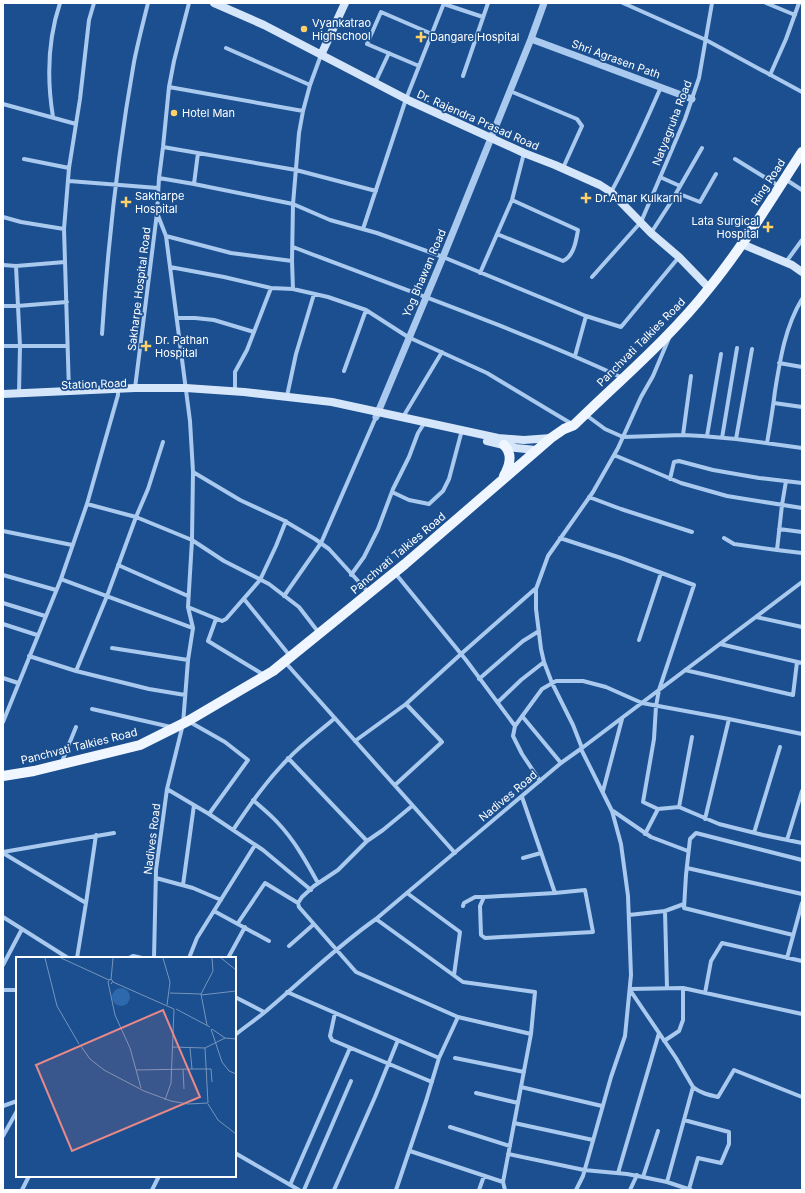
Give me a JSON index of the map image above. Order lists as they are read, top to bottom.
{
  "streets": {
    "main road": [
      "Dr. Rajendra Prasad Road",
      "Ring Road",
      "Panchvati Talkies Road",
      "Station Road"
    ],
    "street": [
      "Shri Agrasen Path",
      "Natyagruha Road",
      "Yog Bhawan Road",
      "Sakharpe Hospital Road",
      "Nadives Road"
    ]
  },
  "crossings": [
    ["Shri Agrasen Path", "Natyagruha Road"],
    ["Shri Agrasen Path", "Yog Bhawan Road"],
    ["Dr. Rajendra Prasad Road", "Natyagruha Road"],
    ["Dr. Rajendra Prasad Road", "Yog Bhawan Road"],
    ["Dr. Rajendra Prasad Road", "Panchvati Talkies Road"],
    ["Ring Road", "Panchvati Talkies Road"],
    ["Sakharpe Hospital Road", "Station Road"],
    ["Panchvati Talkies Road", "Nadives Road"]
  ],
  "places": {
    "other": ["Vyankatrao Highschool", "Hotel Man"],
    "health": [
      "Dangare Hospital",
      "Dr.Amar Kulkarni",
      "Sakharpe Hospital",
      "Lata Surgical Hospital",
      "Dr. Pathan Hospital"
    ]
  }
}
